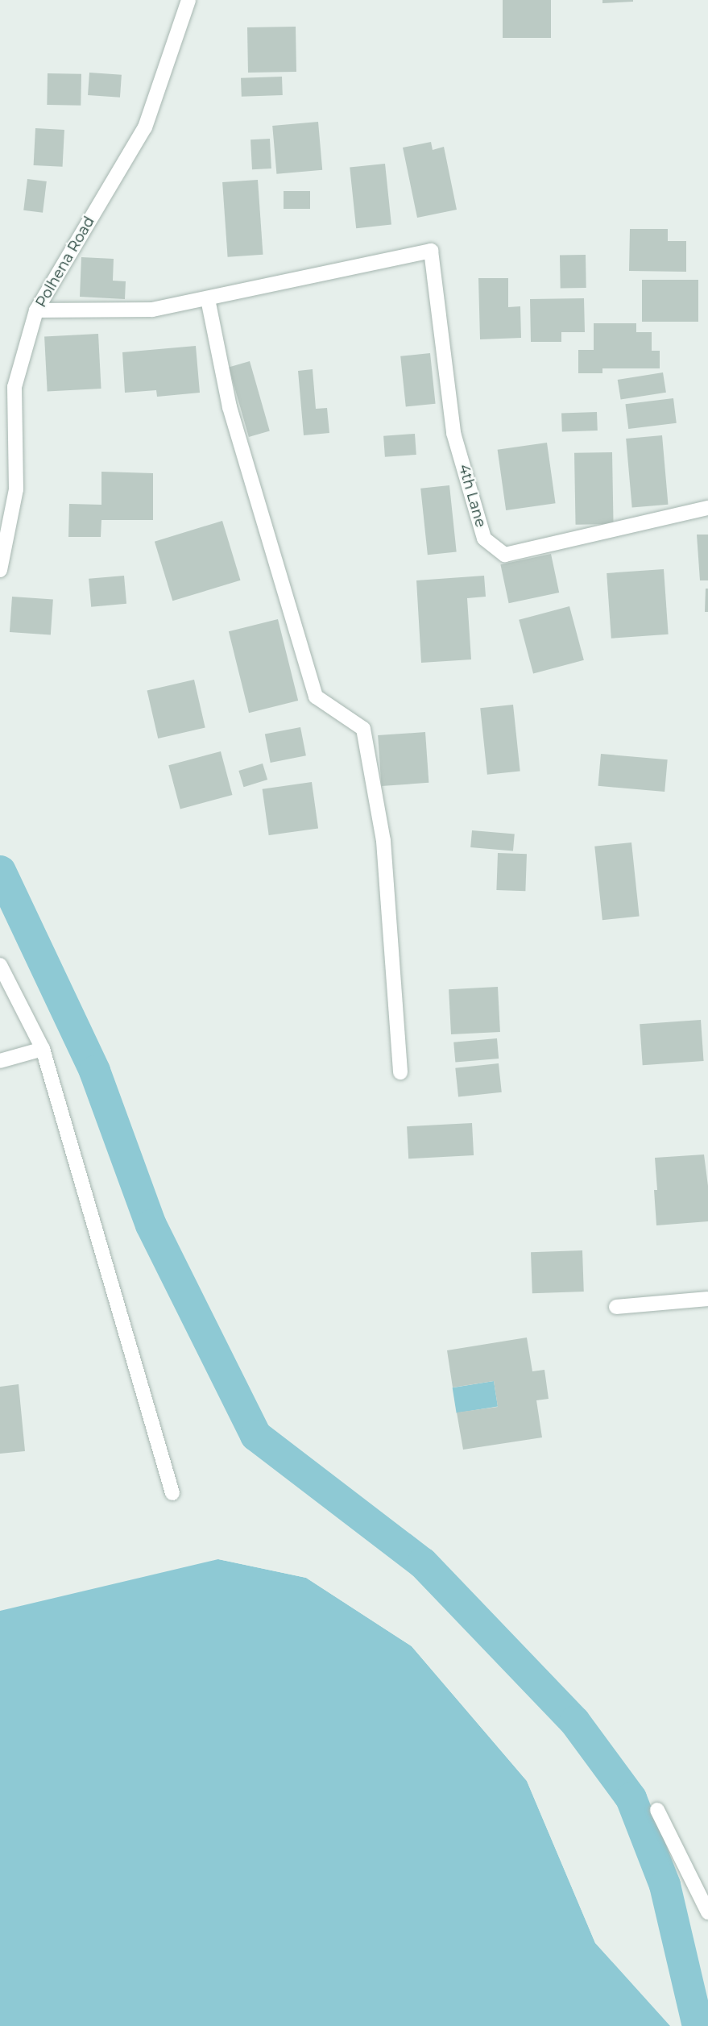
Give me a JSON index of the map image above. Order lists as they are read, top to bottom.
{
  "streets": {
    "street": ["Polhena Road", "4th Lane"]
  }
}
